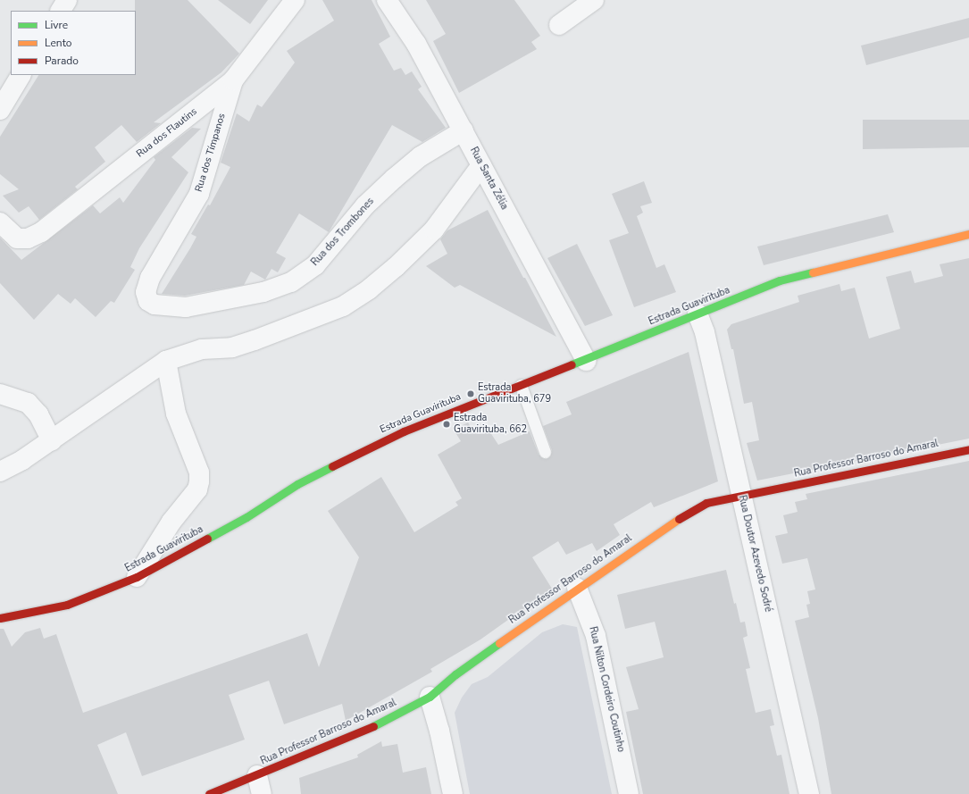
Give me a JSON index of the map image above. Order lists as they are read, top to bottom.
{
  "streets": {
    "street": [
      "Rua dos Flautins",
      "Rua dos Tímpanos",
      "Rua Santa Zélia",
      "Rua dos Trombones",
      "Estrada Guavirituba",
      "Rua Professor Barroso do Amaral",
      "Rua Doutor Azevedo Sodré",
      "Rua Nilton Cordeiro Coutinho"
    ]
  },
  "crossings": [
    ["Rua dos Flautins", "Rua dos Tímpanos"],
    ["Rua dos Tímpanos", "Rua dos Trombones"],
    ["Rua Santa Zélia", "Rua dos Trombones"],
    ["Rua Santa Zélia", "Estrada Guavirituba"],
    ["Estrada Guavirituba", "Rua Doutor Azevedo Sodré"],
    ["Rua Professor Barroso do Amaral", "Rua Doutor Azevedo Sodré"],
    ["Rua Professor Barroso do Amaral", "Rua Nilton Cordeiro Coutinho"]
  ],
  "places": ["Estrada Guavirituba, 679", "Estrada Guavirituba, 662"],
  "legend": ["Livre", "Lento", "Parado"]
}
